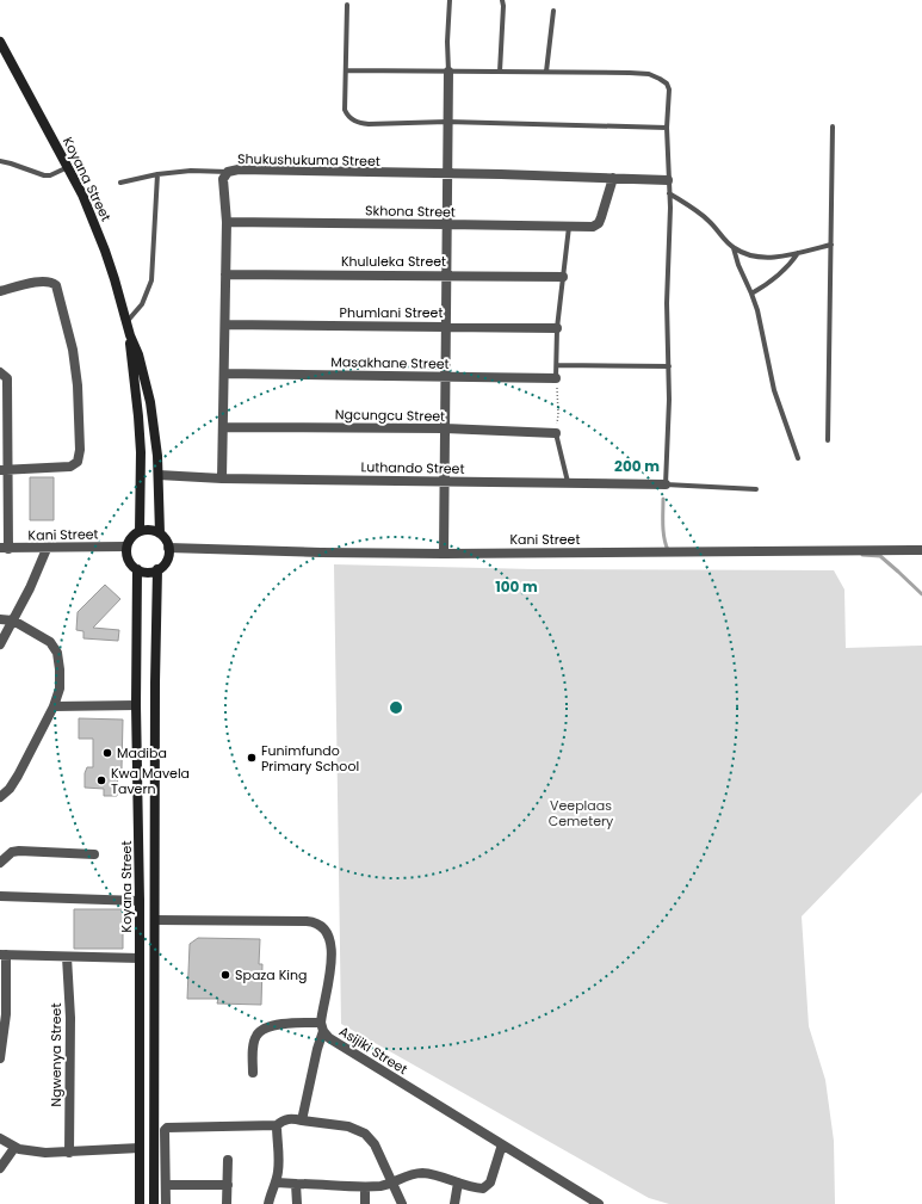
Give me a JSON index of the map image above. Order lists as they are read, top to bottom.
{
  "streets": {
    "main road": ["Koyana Street"],
    "street": [
      "Shukushukuma Street",
      "Skhona Street",
      "Khululeka Street",
      "Phumlani Street",
      "Masakhane Street",
      "Ngcungcu Street",
      "Luthando Street",
      "Kani Street",
      "Asijiki Street",
      "Ngwenya Street"
    ]
  },
  "crossings": [
    ["Shukushukuma Street", "Skhona Street"],
    ["Shukushukuma Street", "Khululeka Street"],
    ["Shukushukuma Street", "Phumlani Street"],
    ["Shukushukuma Street", "Masakhane Street"],
    ["Shukushukuma Street", "Ngcungcu Street"],
    ["Shukushukuma Street", "Luthando Street"],
    ["Koyana Street", "Luthando Street"],
    ["Koyana Street", "Kani Street"]
  ],
  "parks": ["Veeplaas Cemetery"],
  "places": [
    "Madiba",
    "Funimfundo Primary School",
    "Kwa Mavela Tavern",
    "Spaza King"
  ],
  "rings": ["200 m", "100 m"]
}
